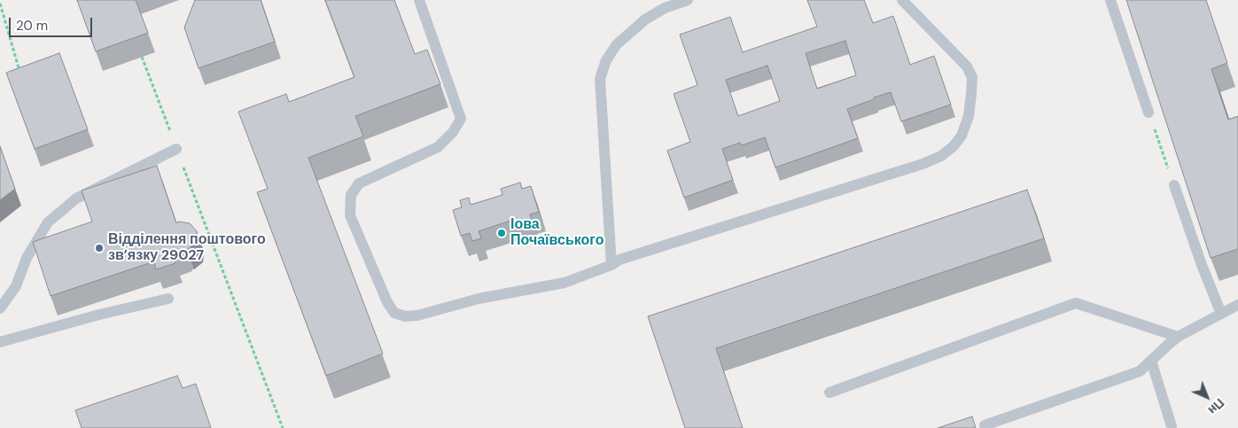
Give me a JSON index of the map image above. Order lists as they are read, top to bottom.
{
  "places": ["Іова Почаївського", "Відділення поштового зв’язку 29027"],
  "scale_bar": "20 m",
  "north": "bottom right"
}
